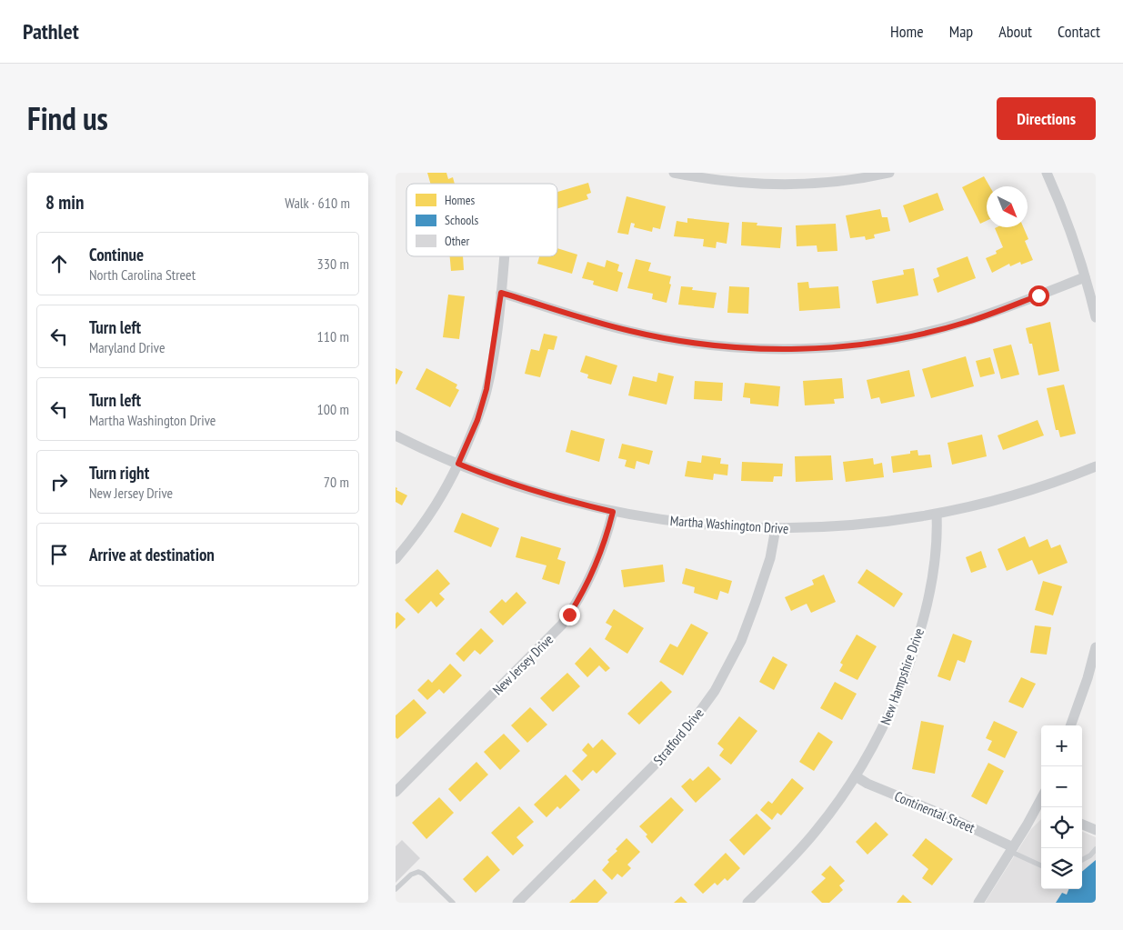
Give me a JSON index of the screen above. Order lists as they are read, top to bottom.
{
  "streets": {
    "street": [
      "Martha Washington Drive",
      "New Jersey Drive",
      "New Hampshire Drive",
      "Stratford Drive",
      "Continental Street"
    ]
  },
  "crossings": [
    ["Martha Washington Drive", "New Jersey Drive"],
    ["Martha Washington Drive", "New Hampshire Drive"],
    ["Martha Washington Drive", "Stratford Drive"],
    ["New Hampshire Drive", "Continental Street"]
  ],
  "legend": ["Homes", "Schools", "Other"],
  "north": "bottom right",
  "page": {
    "header": "Pathlet",
    "nav": [
      "Home",
      "Map",
      "About",
      "Contact"
    ],
    "title": "Find us",
    "buttons": "Directions",
    "heading": ["8 min", "Walk · 610 m"],
    "list": [
      ["Continue", "North Carolina Street", "330 m"],
      ["Turn left", "Maryland Drive", "110 m"],
      ["Turn left", "Martha Washington Drive", "100 m"],
      ["Turn right", "New Jersey Drive", "70 m"],
      "Arrive at destination"
    ],
    "map_buttons": ["+", "−"]
  }
}
